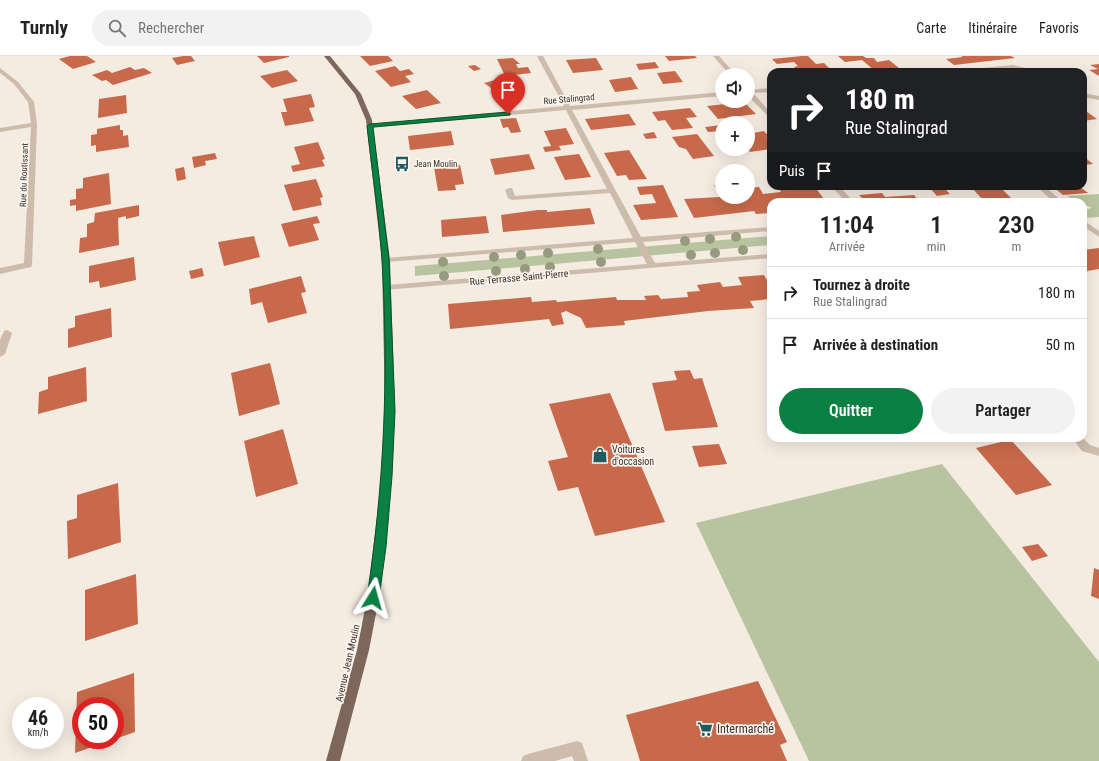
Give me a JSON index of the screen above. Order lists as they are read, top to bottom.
{
  "streets": {
    "main road": ["Avenue Jean Moulin"],
    "street": ["Rue Stalingrad", "Rue du Routissant", "Rue Terrasse Saint-Pierre"]
  },
  "crossings": [
    ["Rue Stalingrad", "Avenue Jean Moulin"],
    ["Rue Terrasse Saint-Pierre", "Avenue Jean Moulin"]
  ],
  "places": {
    "bus stop": ["Jean Moulin"],
    "shop": ["Voitures d'occasion"],
    "supermarket": ["Intermarché"]
  },
  "page": {
    "header": "Turnly",
    "search": "Rechercher",
    "nav": ["Carte", "Itinéraire", "Favoris"],
    "map_buttons": ["+", "−"],
    "turn": ["180 m", "Rue Stalingrad"],
    "then": "Puis",
    "eta": [
      "11:04",
      "Arrivée",
      "1",
      "min",
      "230",
      "m"
    ],
    "list": [
      {
        "name": "Tournez à droite",
        "note": "Rue Stalingrad",
        "value": "180 m"
      },
      {
        "name": "Arrivée à destination",
        "value": "50 m"
      }
    ],
    "buttons": ["Quitter", "Partager"],
    "speed": "46 km/h",
    "limit": "50"
  }
}
